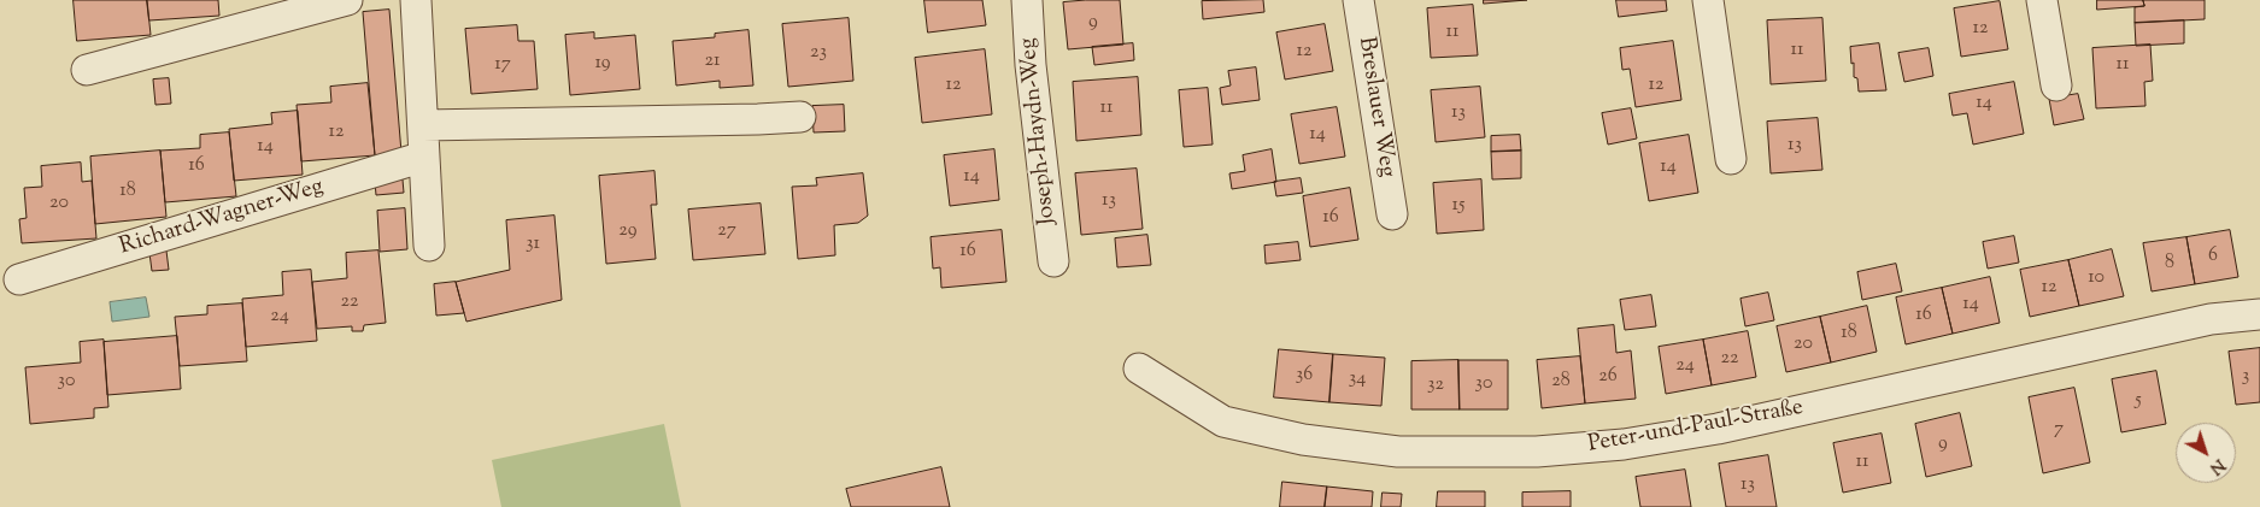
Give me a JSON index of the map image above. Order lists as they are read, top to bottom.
{
  "streets": {
    "street": [
      "Breslauer Weg",
      "Joseph-Haydn-Weg",
      "Richard-Wagner-Weg",
      "Peter-und-Paul-Straße"
    ]
  },
  "house_numbers": [
    "9",
    "12",
    "11",
    "11",
    "12",
    "23",
    "21",
    "19",
    "17",
    "11",
    "12",
    "12",
    "14",
    "11",
    "13",
    "12",
    "14",
    "13",
    "14",
    "16",
    "14",
    "14",
    "18",
    "13",
    "20",
    "15",
    "16",
    "29",
    "27",
    "31",
    "16",
    "6",
    "8",
    "10",
    "12",
    "22",
    "14",
    "16",
    "24",
    "18",
    "20",
    "22",
    "24",
    "36",
    "26",
    "3",
    "34",
    "30",
    "28",
    "30",
    "32",
    "5",
    "7",
    "9",
    "11",
    "13"
  ],
  "north": "bottom right"
}
